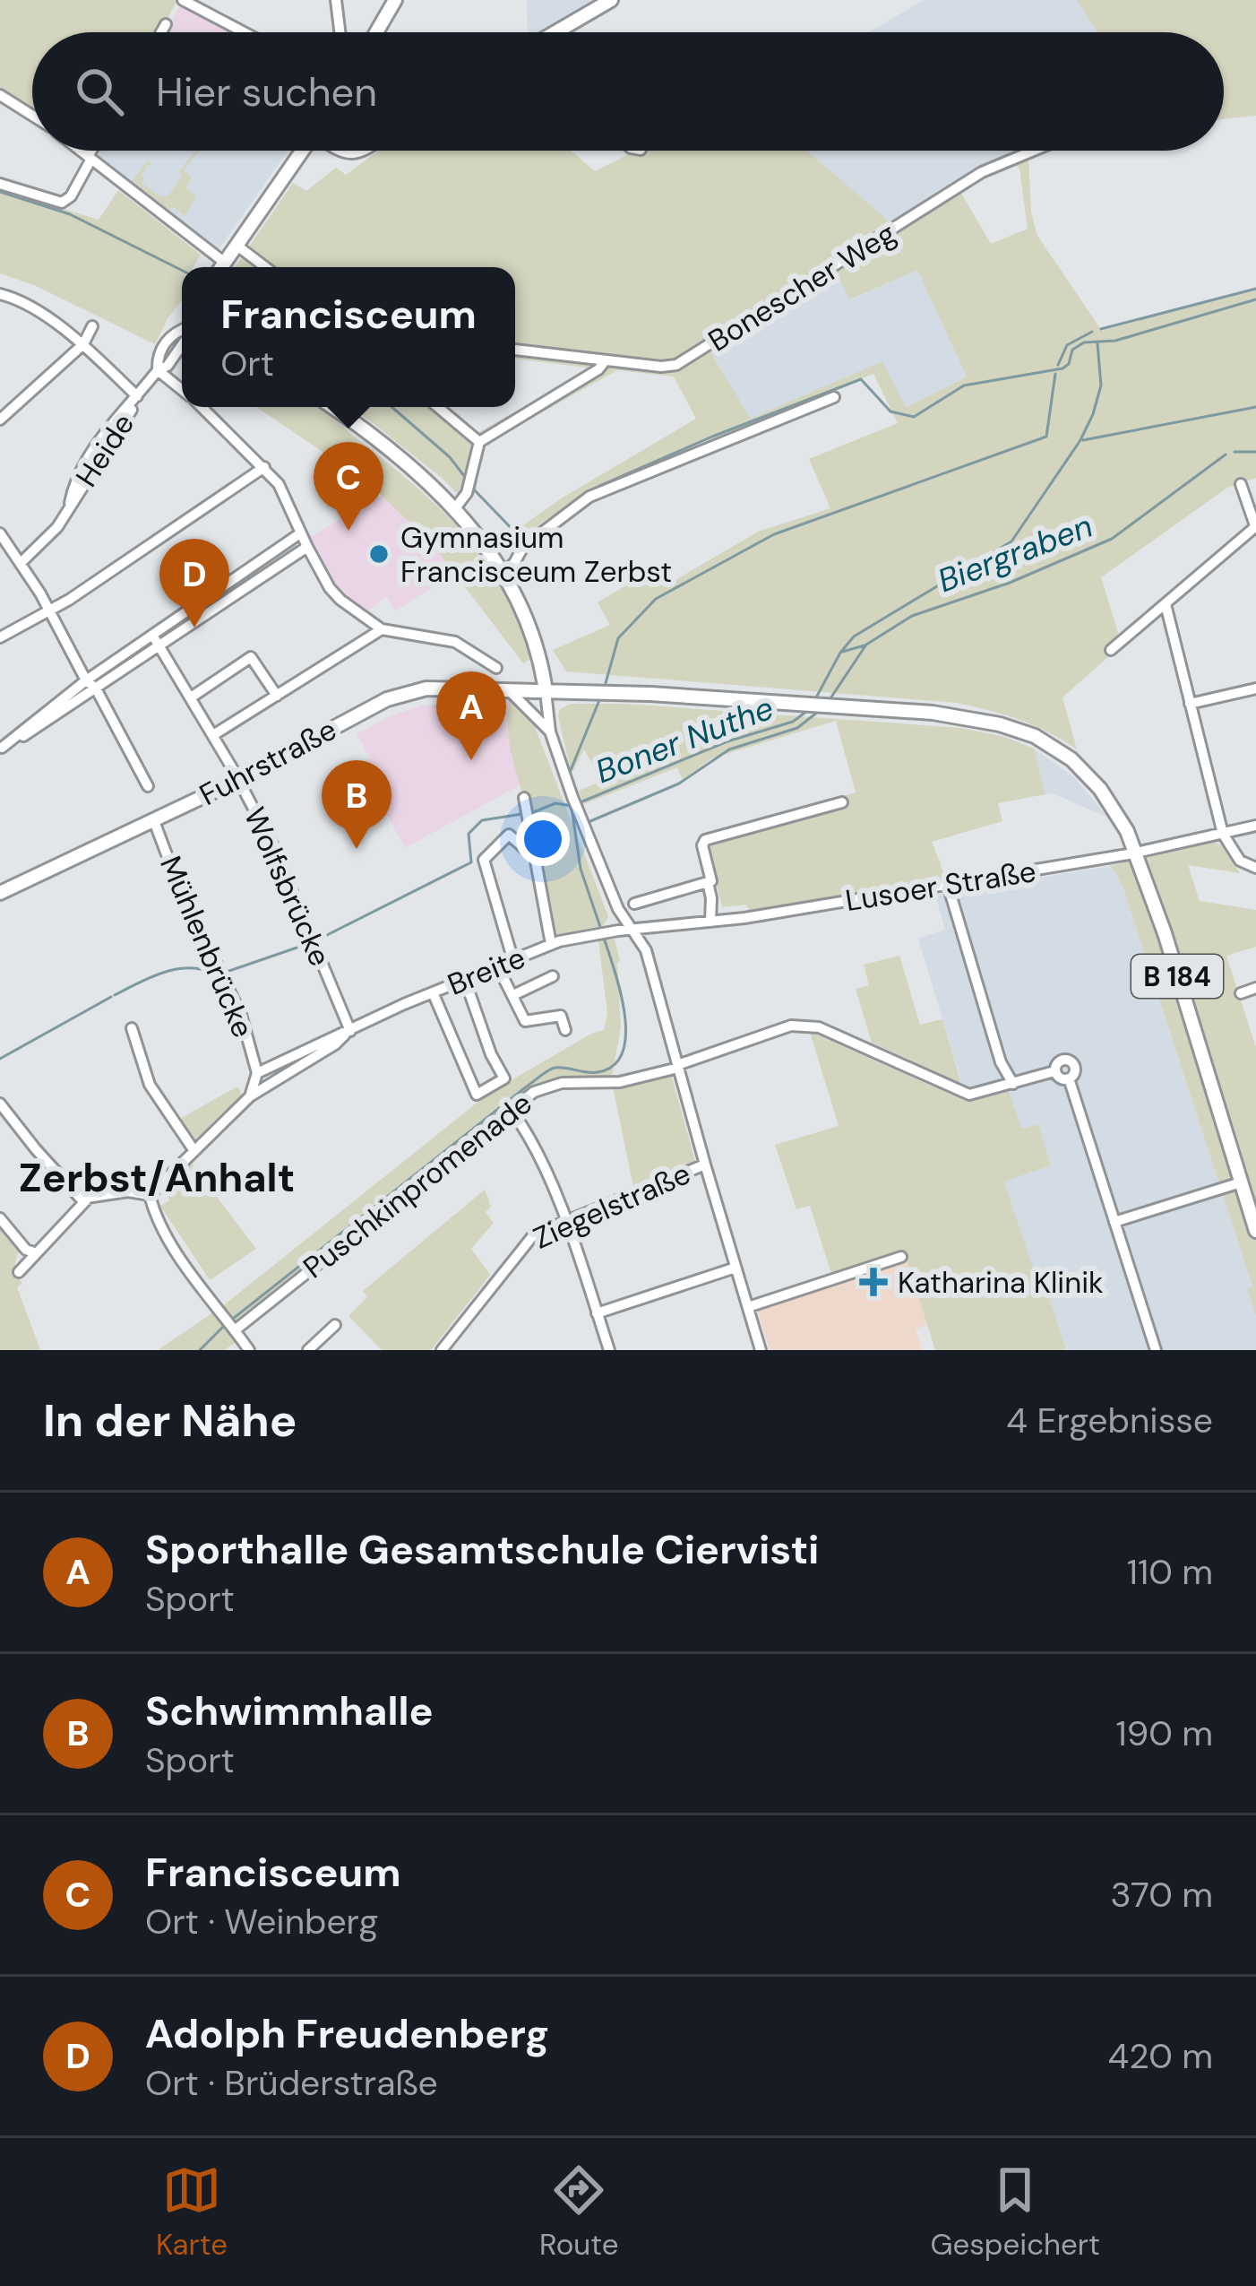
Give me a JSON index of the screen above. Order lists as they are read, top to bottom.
{
  "streets": {
    "main road": ["Fuhrstraße", "B 184"],
    "street": [
      "Bonescher Weg",
      "Heide",
      "Lusoer Straße",
      "Wolfsbrücke",
      "Mühlenbrücke",
      "Breite",
      "Puschkinpromenade",
      "Ziegelstraße"
    ]
  },
  "crossings": [
    ["Fuhrstraße", "Wolfsbrücke"],
    ["Fuhrstraße", "Mühlenbrücke"],
    ["Fuhrstraße", "B 184"],
    ["Lusoer Straße", "Breite"],
    ["Lusoer Straße", "B 184"],
    ["Wolfsbrücke", "Breite"],
    ["Mühlenbrücke", "Breite"]
  ],
  "districts": ["Zerbst/Anhalt"],
  "water": ["Biergraben", "Boner Nuthe"],
  "places": {
    "other": ["Gymnasium Francisceum Zerbst"],
    "health": ["Katharina Klinik"]
  },
  "page": {
    "search": "Hier suchen",
    "popup": ["Francisceum", "Ort"],
    "pins": [
      "C",
      "D",
      "A",
      "B"
    ],
    "heading": ["In der Nähe", "4 Ergebnisse"],
    "list": [
      {
        "mark": "A",
        "name": "Sporthalle Gesamtschule Ciervisti",
        "note": "Sport",
        "value": "110 m"
      },
      {
        "mark": "B",
        "name": "Schwimmhalle",
        "note": "Sport",
        "value": "190 m"
      },
      {
        "mark": "C",
        "name": "Francisceum",
        "note": "Ort · Weinberg",
        "value": "370 m"
      },
      {
        "mark": "D",
        "name": "Adolph Freudenberg",
        "note": "Ort · Brüderstraße",
        "value": "420 m"
      }
    ],
    "nav": ["Karte", "Route", "Gespeichert"]
  }
}
